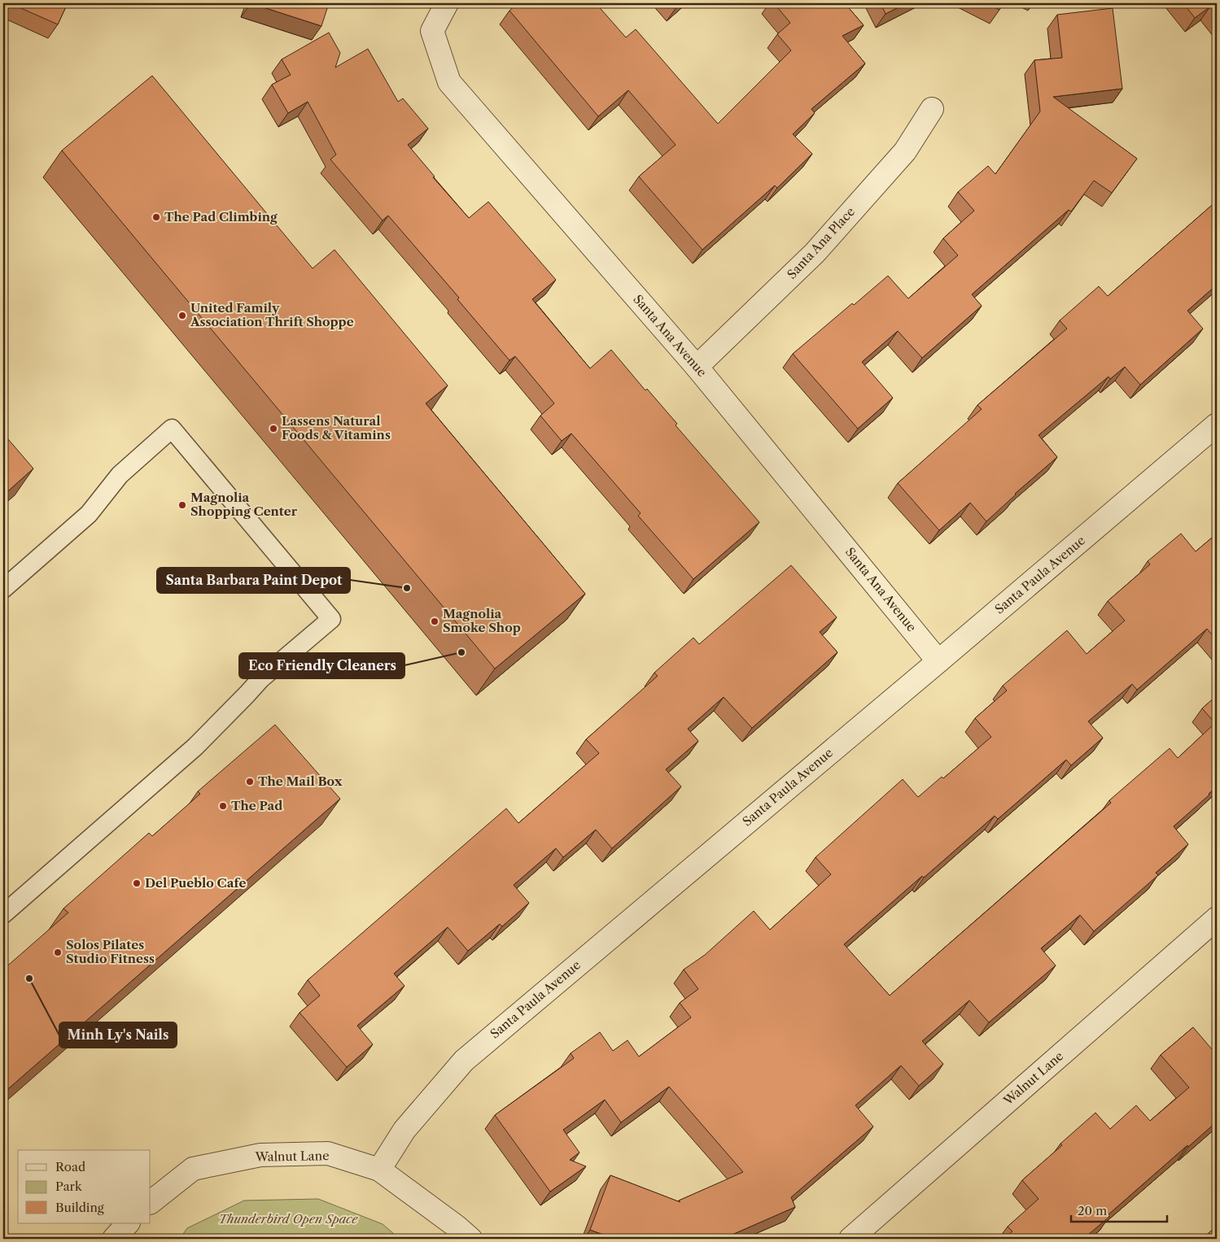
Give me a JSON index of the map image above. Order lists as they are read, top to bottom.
{
  "streets": {
    "street": [
      "Santa Ana Place",
      "Santa Ana Avenue",
      "Santa Paula Avenue",
      "Walnut Lane"
    ]
  },
  "crossings": [
    ["Santa Ana Place", "Santa Ana Avenue"],
    ["Santa Ana Avenue", "Santa Paula Avenue"],
    ["Santa Paula Avenue", "Walnut Lane"]
  ],
  "parks": ["Thunderbird Open Space"],
  "places": [
    "The Pad Climbing",
    "United Family Association Thrift Shoppe",
    "Lassens Natural Foods & Vitamins",
    "Magnolia Shopping Center",
    "Santa Barbara Paint Depot",
    "Magnolia Smoke Shop",
    "Eco Friendly Cleaners",
    "The Mail Box",
    "The Pad",
    "Del Pueblo Cafe",
    "Solos Pilates Studio Fitness",
    "Minh Ly's Nails"
  ],
  "legend": ["Road", "Park", "Building"],
  "scale_bar": "20 m"
}
